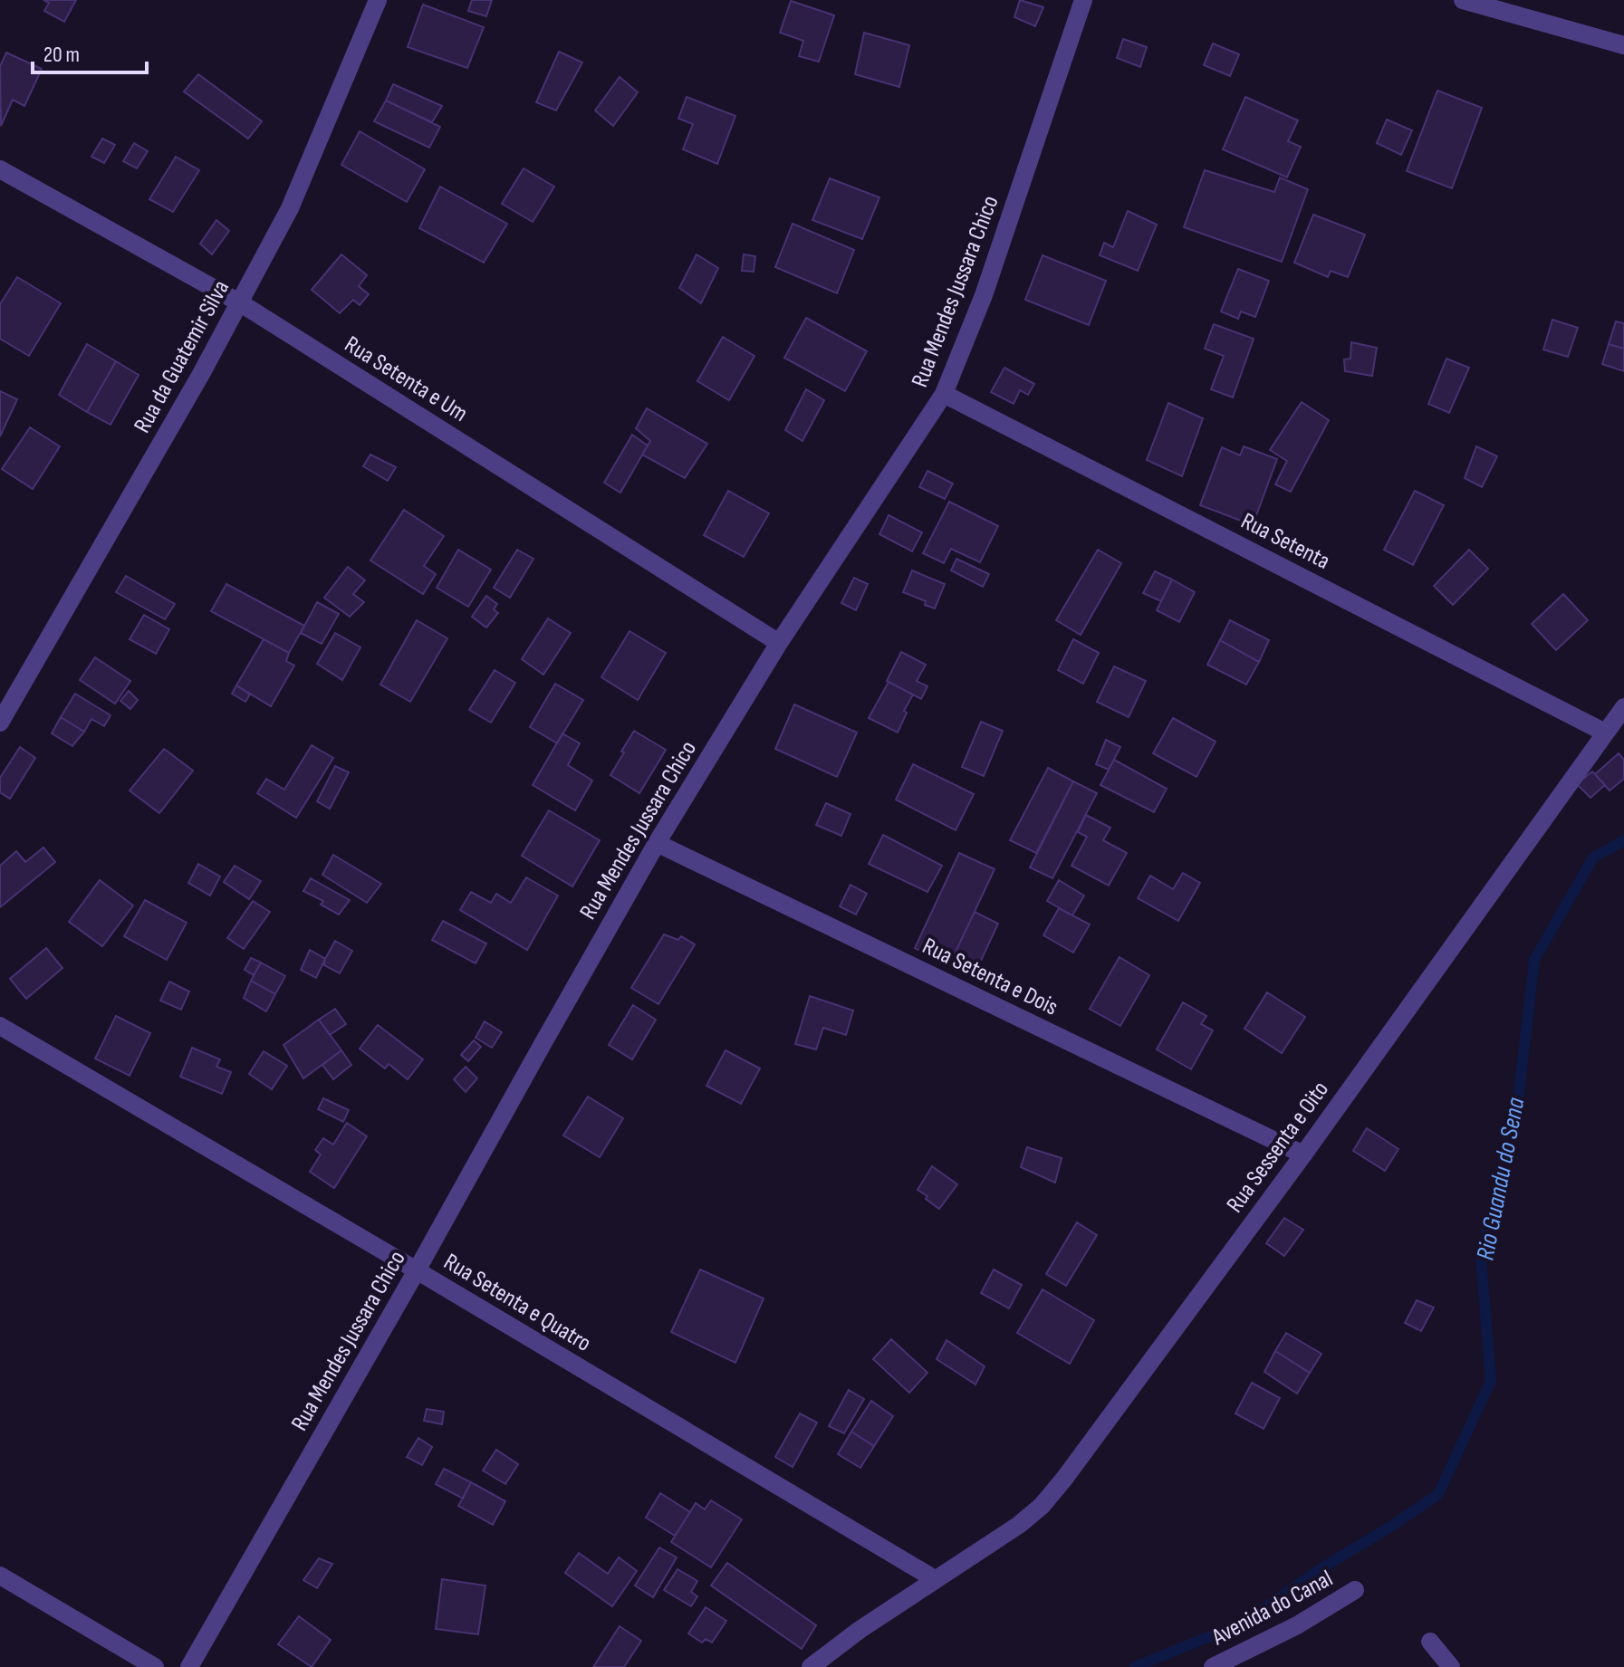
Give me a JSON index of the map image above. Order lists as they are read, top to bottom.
{
  "streets": {
    "street": [
      "Rua Mendes Jussara Chico",
      "Rua da Guatemir Silva",
      "Rua Setenta e Um",
      "Rua Setenta",
      "Rua Setenta e Dois",
      "Rua Sessenta e Oito",
      "Rua Setenta e Quatro",
      "Avenida do Canal"
    ]
  },
  "crossings": [
    ["Rua Mendes Jussara Chico", "Rua Setenta e Um"],
    ["Rua Mendes Jussara Chico", "Rua Setenta"],
    ["Rua Mendes Jussara Chico", "Rua Setenta e Dois"],
    ["Rua Mendes Jussara Chico", "Rua Setenta e Quatro"],
    ["Rua da Guatemir Silva", "Rua Setenta e Um"],
    ["Rua Setenta", "Rua Sessenta e Oito"],
    ["Rua Setenta e Dois", "Rua Sessenta e Oito"],
    ["Rua Sessenta e Oito", "Rua Setenta e Quatro"]
  ],
  "water": ["Rio Guandu do Sena"],
  "scale_bar": "20 m"
}
